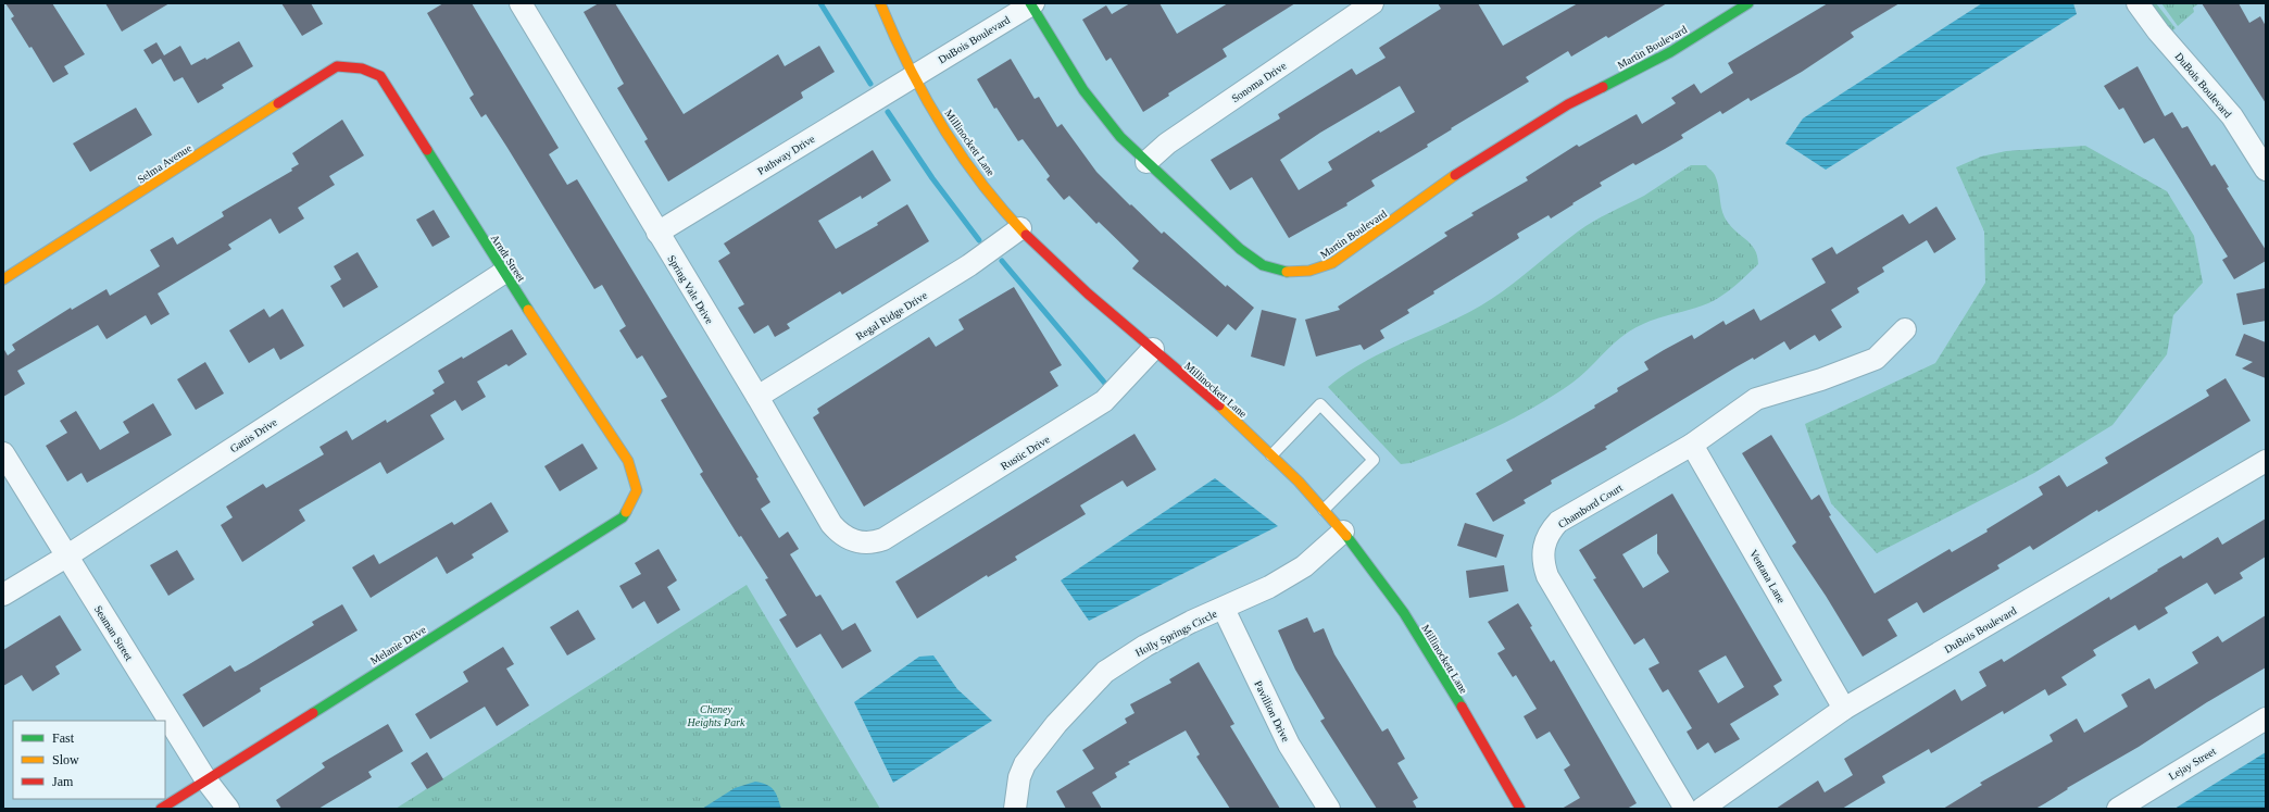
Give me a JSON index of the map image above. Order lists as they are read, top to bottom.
{
  "streets": {
    "street": [
      "DuBois Boulevard",
      "Martin Boulevard",
      "Sonoma Drive",
      "Millinockett Lane",
      "Pathway Drive",
      "Selma Avenue",
      "Arndt Street",
      "Spring Vale Drive",
      "Regal Ridge Drive",
      "Gattis Drive",
      "Rustic Drive",
      "Chambord Court",
      "Ventana Lane",
      "Seaman Street",
      "Holly Springs Circle",
      "Melanie Drive",
      "Pavillion Drive",
      "Lejay Street"
    ]
  },
  "crossings": [
    ["DuBois Boulevard", "Martin Boulevard"],
    ["DuBois Boulevard", "Millinockett Lane"],
    ["DuBois Boulevard", "Pathway Drive"],
    ["DuBois Boulevard", "Ventana Lane"],
    ["Martin Boulevard", "Sonoma Drive"],
    ["Millinockett Lane", "Pathway Drive"],
    ["Millinockett Lane", "Regal Ridge Drive"],
    ["Millinockett Lane", "Rustic Drive"],
    ["Millinockett Lane", "Holly Springs Circle"],
    ["Pathway Drive", "Spring Vale Drive"],
    ["Selma Avenue", "Arndt Street"],
    ["Arndt Street", "Gattis Drive"],
    ["Arndt Street", "Melanie Drive"],
    ["Spring Vale Drive", "Regal Ridge Drive"],
    ["Spring Vale Drive", "Rustic Drive"],
    ["Gattis Drive", "Seaman Street"],
    ["Chambord Court", "Ventana Lane"],
    ["Seaman Street", "Melanie Drive"],
    ["Holly Springs Circle", "Pavillion Drive"]
  ],
  "parks": ["Cheney Heights Park"],
  "legend": ["Fast", "Slow", "Jam"]
}
